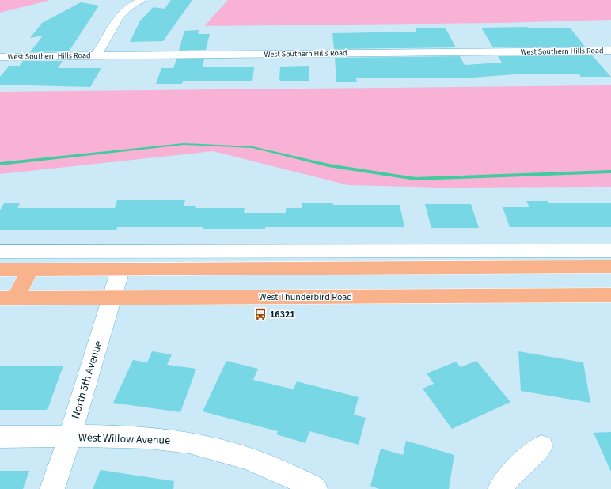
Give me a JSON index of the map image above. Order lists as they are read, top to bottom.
{
  "streets": {
    "main road": ["West Thunderbird Road"],
    "street": ["West Southern Hills Road", "North 5th Avenue", "West Willow Avenue"]
  },
  "crossings": [
    ["West Thunderbird Road", "North 5th Avenue"],
    ["North 5th Avenue", "West Willow Avenue"]
  ],
  "places": {
    "bus stop": ["16321"]
  }
}
